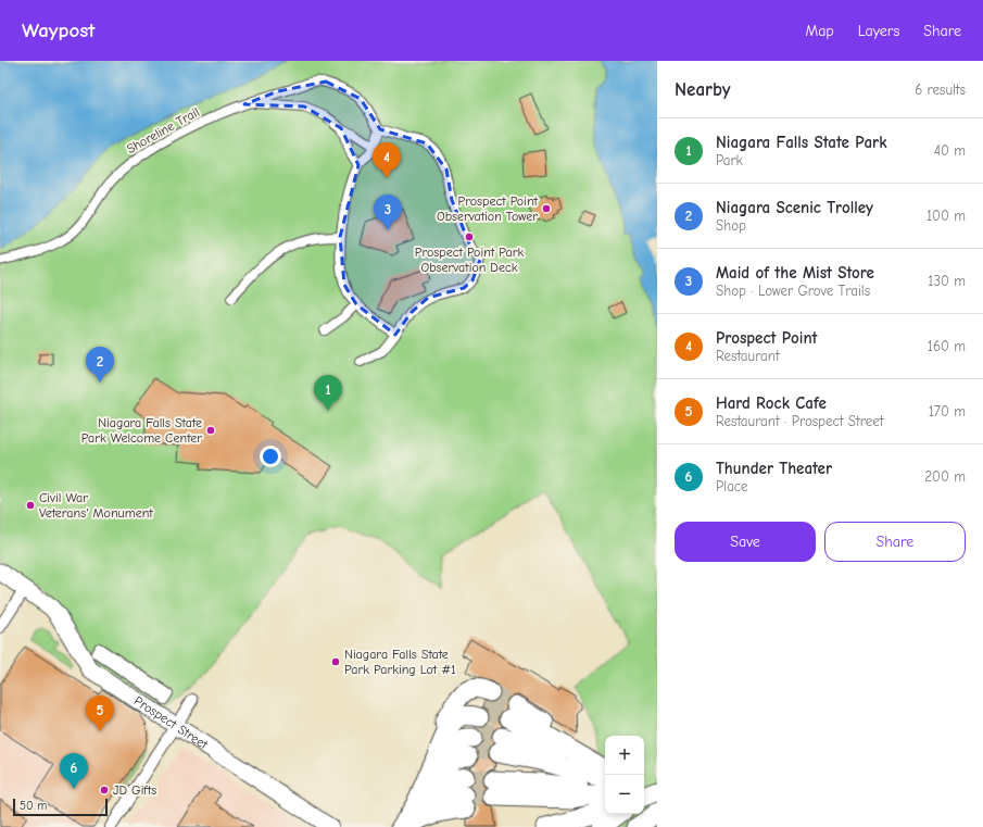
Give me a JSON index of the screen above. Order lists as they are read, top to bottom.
{
  "streets": {
    "main road": ["Prospect Street"],
    "street": ["Shoreline Trail"]
  },
  "places": [
    "Prospect Point Observation Tower",
    "Prospect Point Park Observation Deck",
    "Niagara Falls State Park Welcome Center",
    "Civil War Veterans' Monument",
    "Niagara Falls State Park Parking Lot #1",
    "JD Gifts"
  ],
  "scale_bar": "50 m",
  "page": {
    "header": "Waypost",
    "nav": ["Map", "Layers", "Share"],
    "heading": ["Nearby", "6 results"],
    "list": [
      {
        "mark": "1",
        "name": "Niagara Falls State Park",
        "note": "Park",
        "value": "40 m"
      },
      {
        "mark": "2",
        "name": "Niagara Scenic Trolley",
        "note": "Shop",
        "value": "100 m"
      },
      {
        "mark": "3",
        "name": "Maid of the Mist Store",
        "note": "Shop · Lower Grove Trails",
        "value": "130 m"
      },
      {
        "mark": "4",
        "name": "Prospect Point",
        "note": "Restaurant",
        "value": "160 m"
      },
      {
        "mark": "5",
        "name": "Hard Rock Cafe",
        "note": "Restaurant · Prospect Street",
        "value": "170 m"
      },
      {
        "mark": "6",
        "name": "Thunder Theater",
        "note": "Place",
        "value": "200 m"
      }
    ],
    "pins": [
      "4",
      "3",
      "2",
      "1",
      "5",
      "6"
    ],
    "buttons": ["Save", "Share"],
    "map_buttons": ["+", "−"],
    "scale": "50 m"
  }
}
